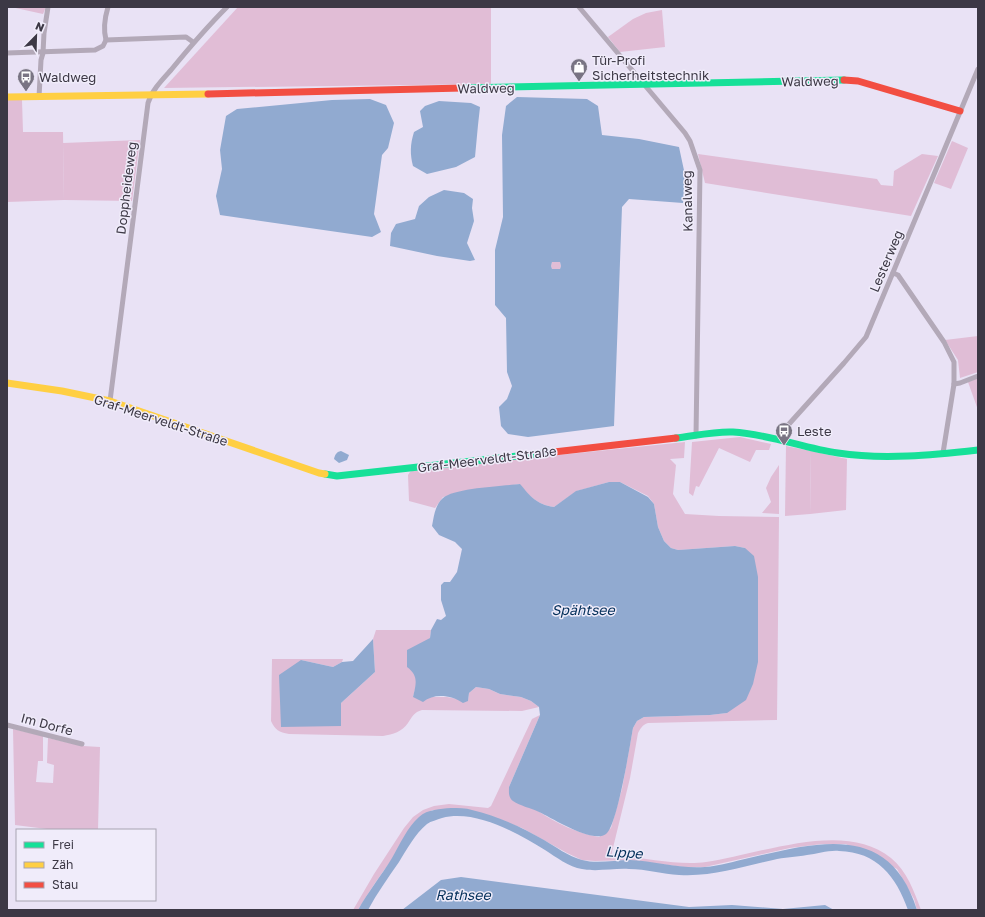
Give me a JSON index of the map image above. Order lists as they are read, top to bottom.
{
  "streets": {
    "main road": ["Waldweg", "Graf-Meerveldt-Straße"],
    "street": [
      "Doppheideweg",
      "Kanalweg",
      "Lesterweg",
      "Im Dorfe"
    ]
  },
  "crossings": [
    ["Waldweg", "Doppheideweg"],
    ["Waldweg", "Kanalweg"],
    ["Waldweg", "Lesterweg"],
    ["Doppheideweg", "Graf-Meerveldt-Straße"],
    ["Kanalweg", "Graf-Meerveldt-Straße"],
    ["Lesterweg", "Graf-Meerveldt-Straße"]
  ],
  "water": ["Spähtsee", "Lippe", "Rathsee"],
  "places": {
    "shop": ["Tür-Profi Sicherheitstechnik"],
    "bus stop": ["Waldweg", "Leste"]
  },
  "legend": ["Frei", "Zäh", "Stau"],
  "north": "top right"
}
